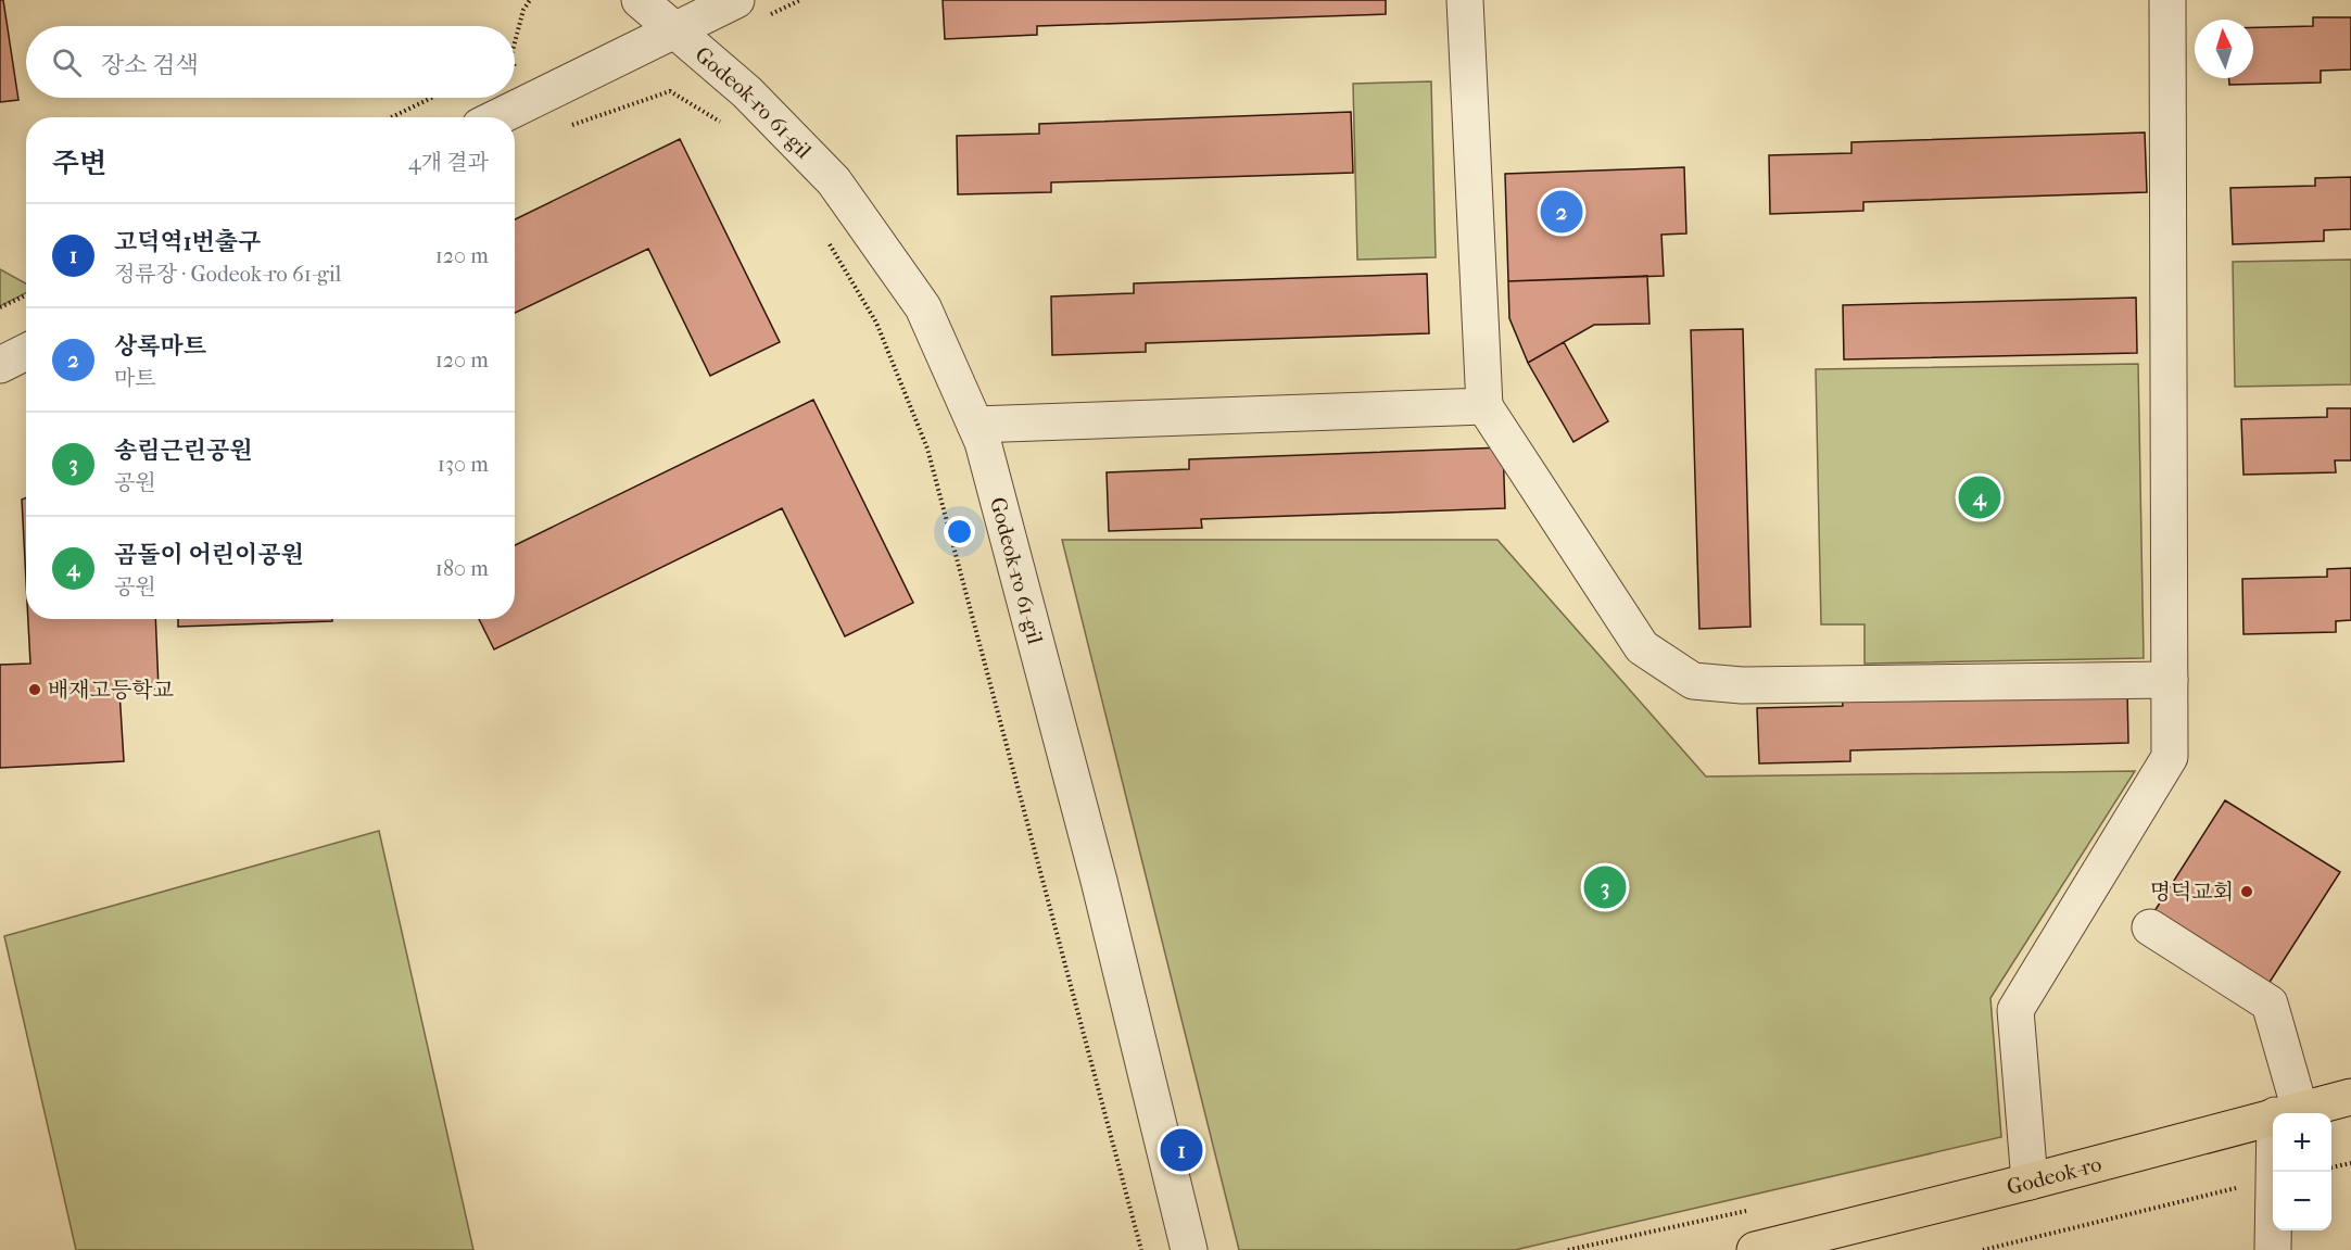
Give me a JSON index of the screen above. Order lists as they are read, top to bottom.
{
  "streets": {
    "main road": ["Godeok-ro"],
    "street": ["Godeok-ro 61-gil"]
  },
  "places": ["배재고등학교", "명덕교회"],
  "north": "top",
  "page": {
    "search": "장소 검색",
    "heading": ["주변", "4개 결과"],
    "pins": [
      "2",
      "4",
      "3",
      "1"
    ],
    "list": [
      {
        "mark": "1",
        "name": "고덕역1번출구",
        "note": "정류장 · Godeok-ro 61-gil",
        "value": "120 m"
      },
      {
        "mark": "2",
        "name": "상록마트",
        "note": "마트",
        "value": "120 m"
      },
      {
        "mark": "3",
        "name": "송림근린공원",
        "note": "공원",
        "value": "130 m"
      },
      {
        "mark": "4",
        "name": "곰돌이 어린이공원",
        "note": "공원",
        "value": "180 m"
      }
    ],
    "map_buttons": ["+", "−"]
  }
}
